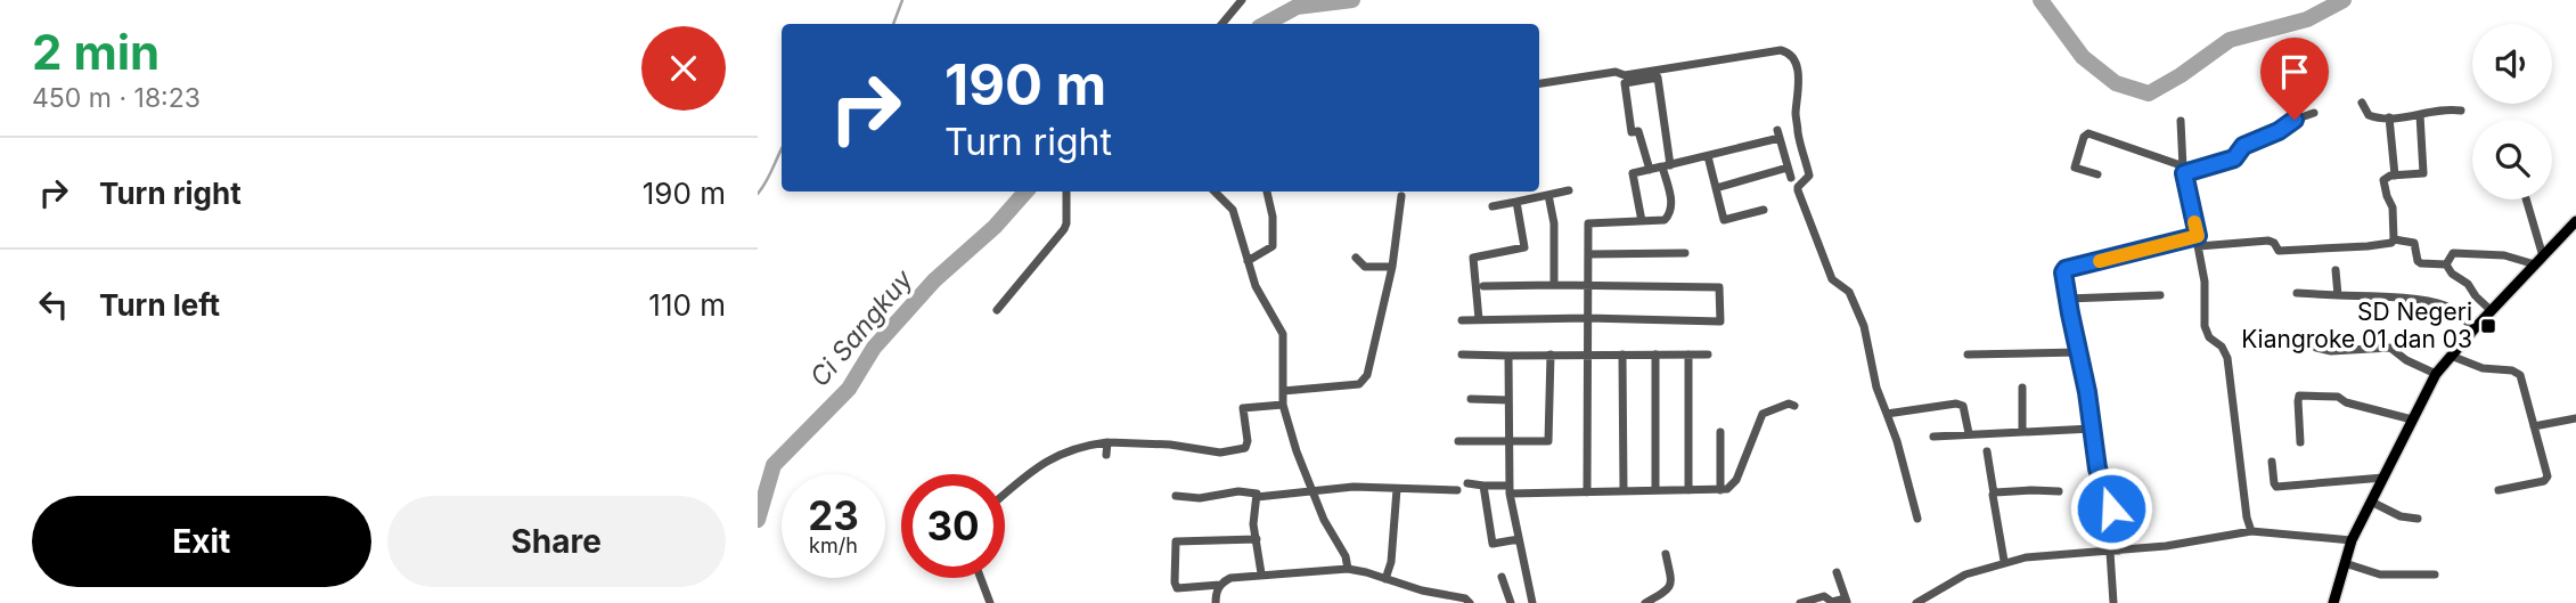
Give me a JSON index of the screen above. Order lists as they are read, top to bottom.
{
  "water": ["Ci Sangkuy"],
  "places": {
    "transit": ["SD Negeri Kiangroke 01 dan 03"]
  },
  "page": {
    "heading": ["2 min", "450 m · 18:23"],
    "turn": ["190 m", "Turn right"],
    "list": [
      {
        "name": "Turn right",
        "value": "190 m"
      },
      {
        "name": "Turn left",
        "value": "110 m"
      }
    ],
    "speed": "23 km/h",
    "limit": "30",
    "buttons": ["Exit", "Share"]
  }
}
